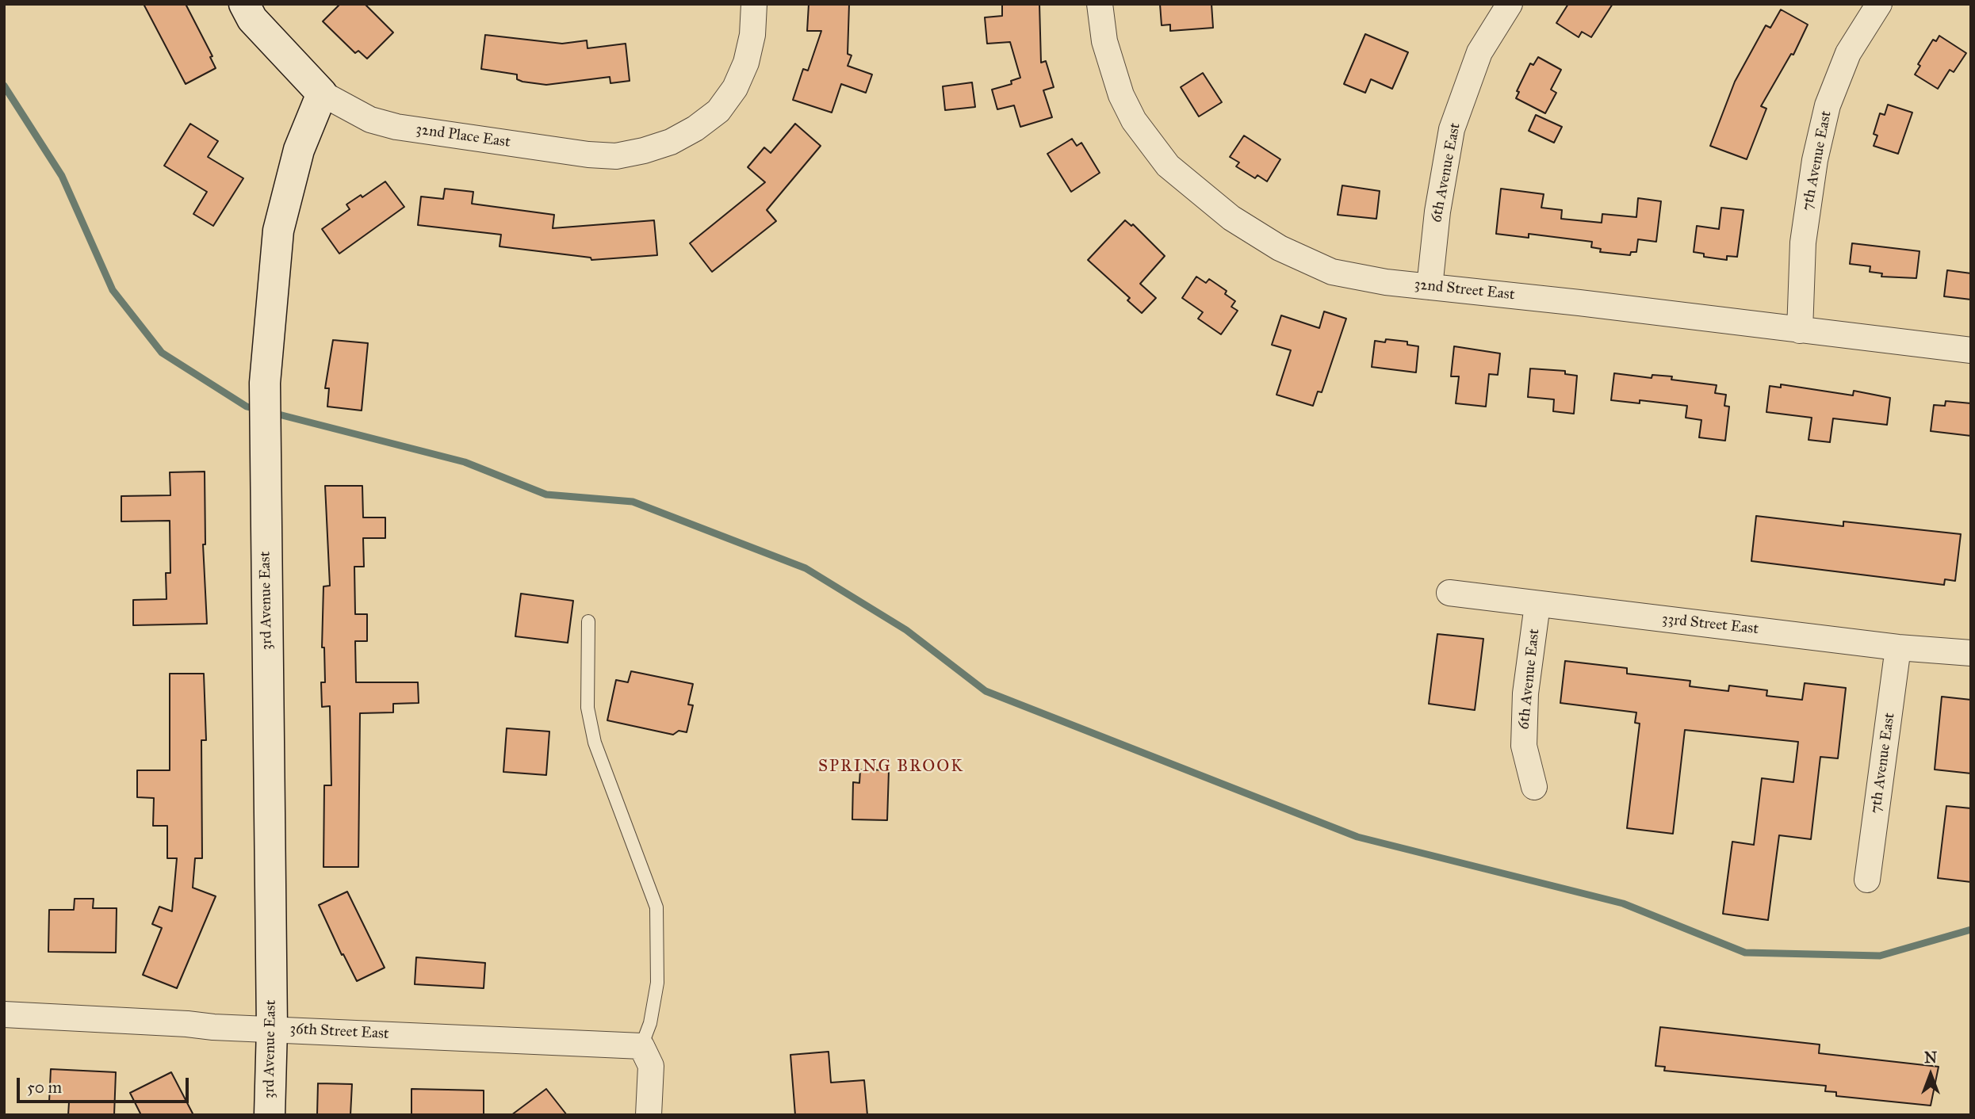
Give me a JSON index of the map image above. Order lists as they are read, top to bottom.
{
  "streets": {
    "street": [
      "32nd Place East",
      "7th Avenue East",
      "6th Avenue East",
      "32nd Street East",
      "3rd Avenue East",
      "33rd Street East",
      "36th Street East"
    ]
  },
  "crossings": [
    ["32nd Place East", "3rd Avenue East"],
    ["7th Avenue East", "32nd Street East"],
    ["7th Avenue East", "33rd Street East"],
    ["6th Avenue East", "32nd Street East"],
    ["6th Avenue East", "33rd Street East"],
    ["3rd Avenue East", "36th Street East"]
  ],
  "districts": ["SPRING BROOK"],
  "scale_bar": "50 m",
  "north": "top"
}
